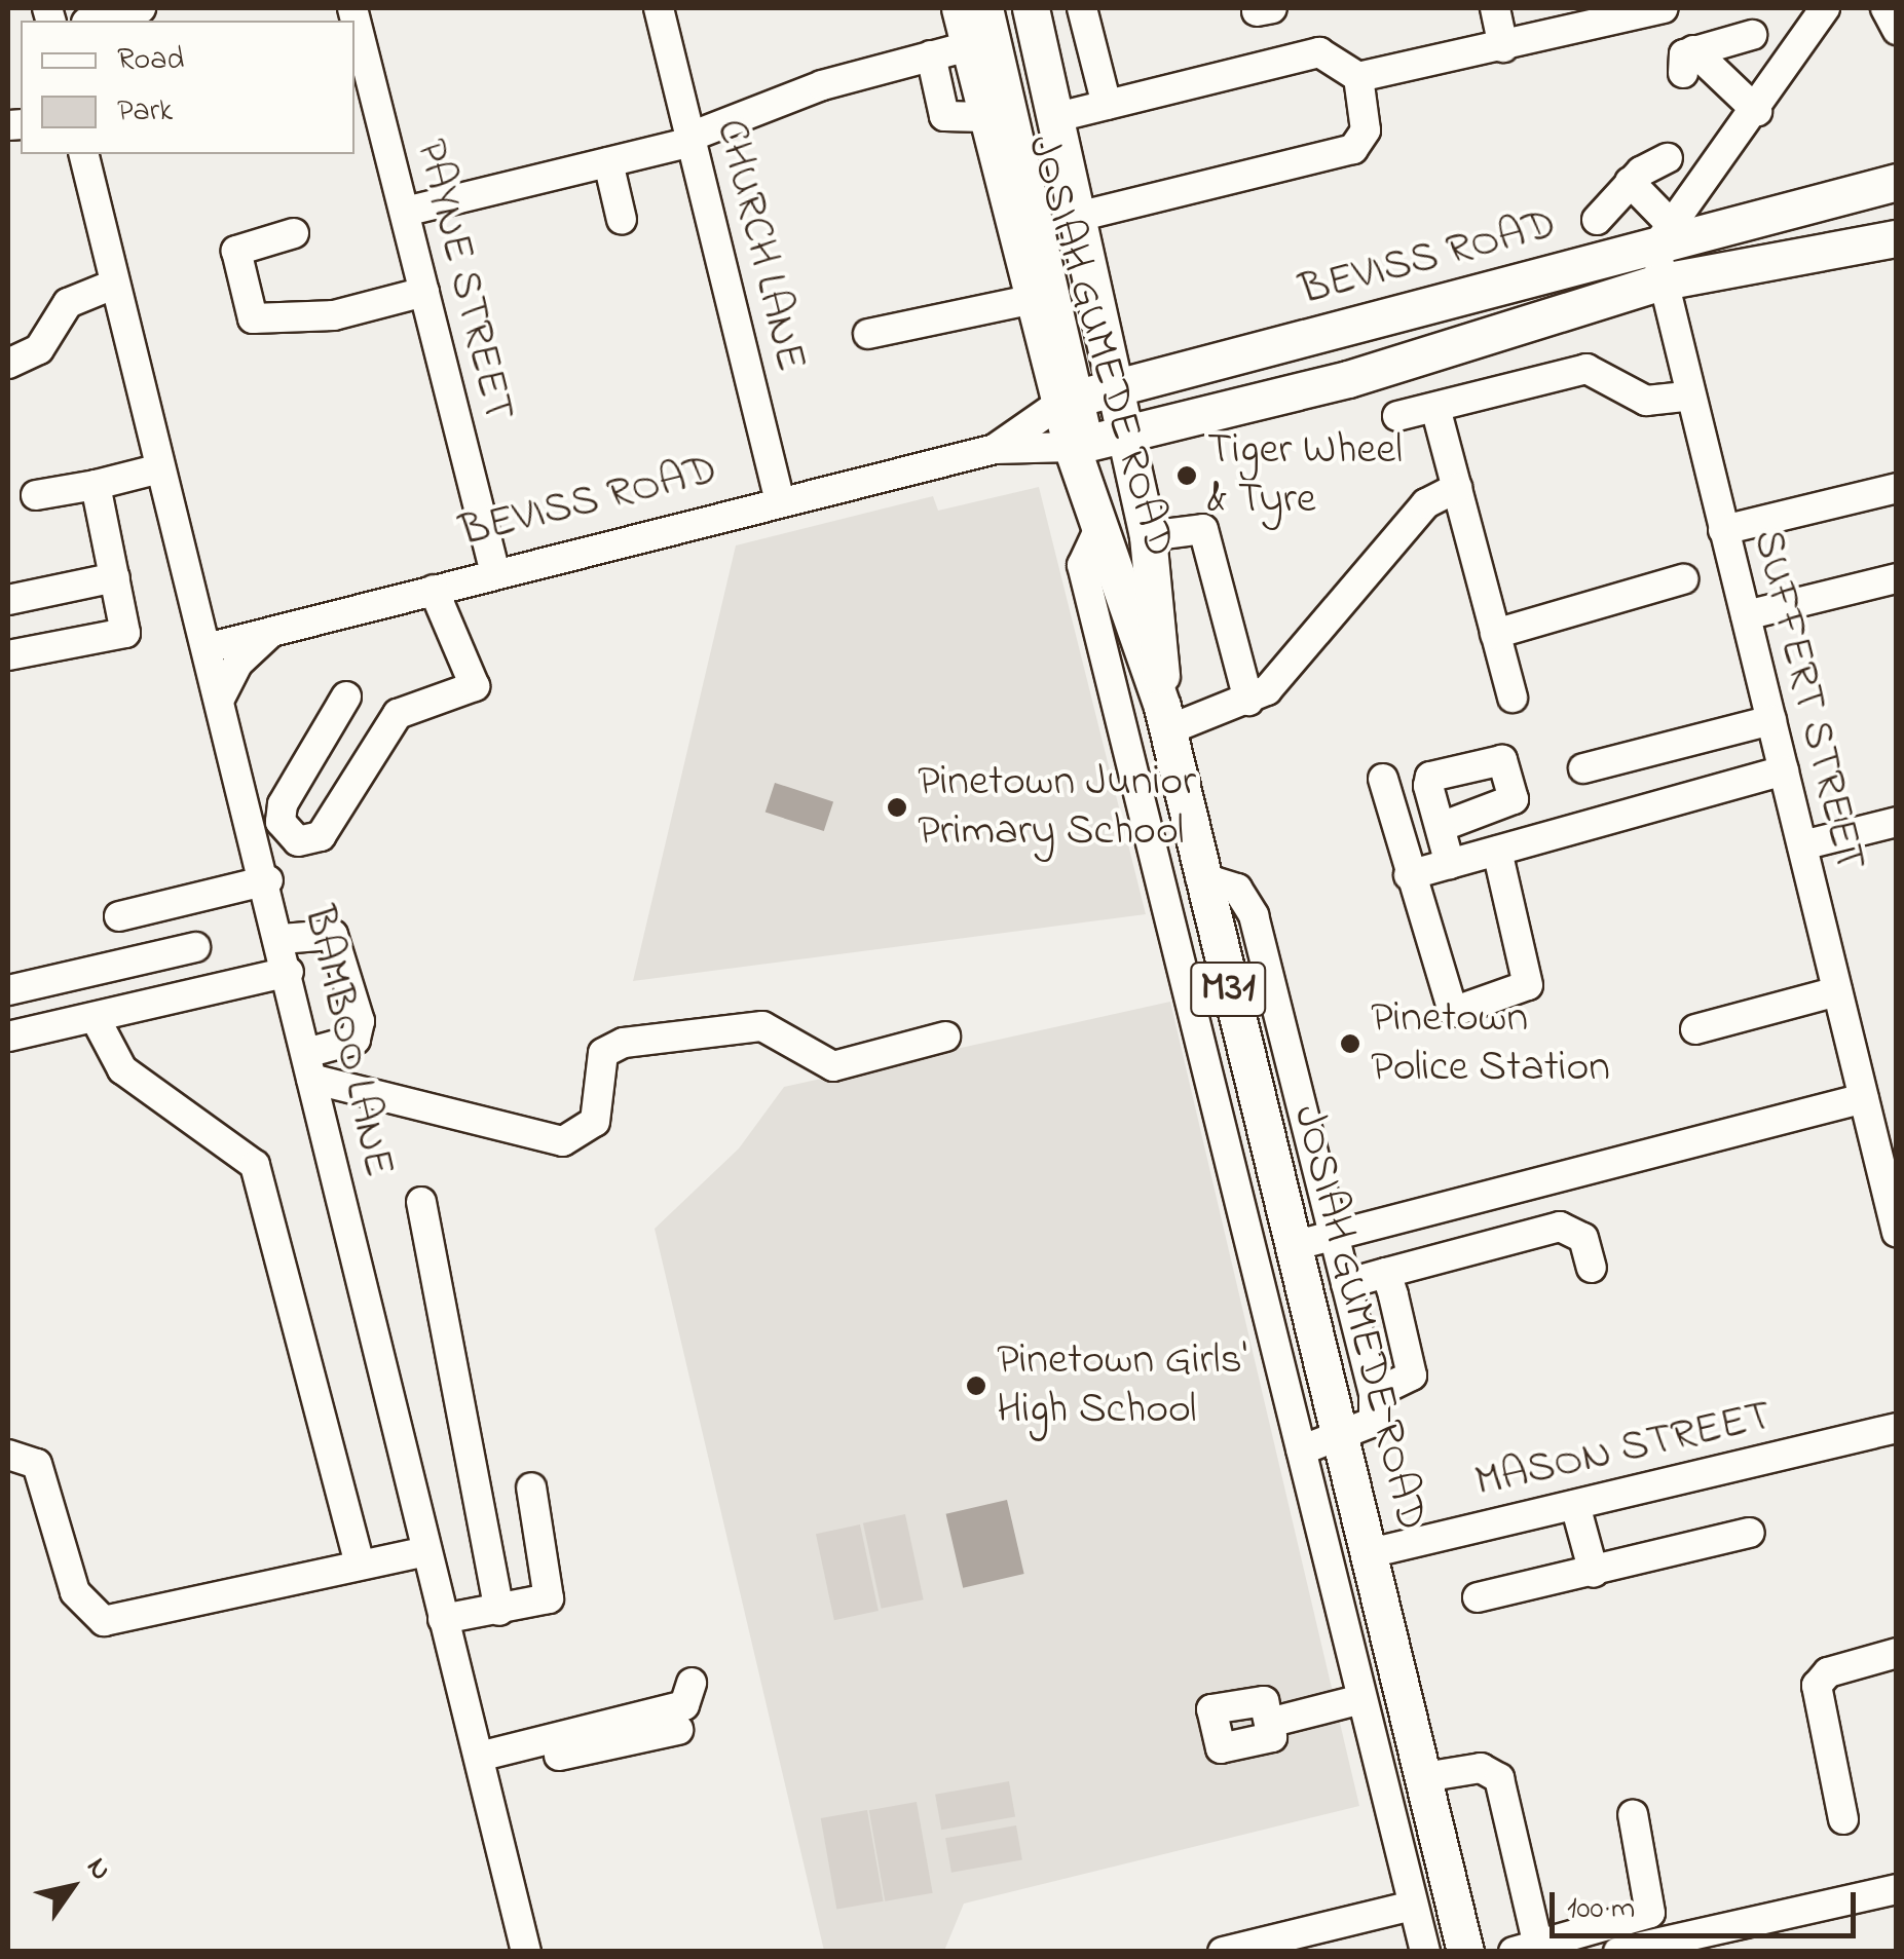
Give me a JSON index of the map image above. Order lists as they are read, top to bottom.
{
  "streets": {
    "main road": ["BEVISS ROAD", "JOSIAH GUMEDE ROAD", "M31"],
    "street": [
      "CHURCH LANE",
      "PAYNE STREET",
      "SUFFERT STREET",
      "BAMBOO LANE",
      "MASON STREET"
    ]
  },
  "crossings": [
    ["CHURCH LANE", "BEVISS ROAD"],
    ["BEVISS ROAD", "PAYNE STREET"],
    ["BEVISS ROAD", "JOSIAH GUMEDE ROAD"],
    ["BEVISS ROAD", "SUFFERT STREET"],
    ["BEVISS ROAD", "BAMBOO LANE"],
    ["JOSIAH GUMEDE ROAD", "MASON STREET"]
  ],
  "places": [
    "Tiger Wheel & Tyre",
    "Pinetown Junior Primary School",
    "Pinetown Police Station",
    "Pinetown Girls' High School"
  ],
  "legend": ["Road", "Park"],
  "scale_bar": "100 m",
  "north": "top right"
}
